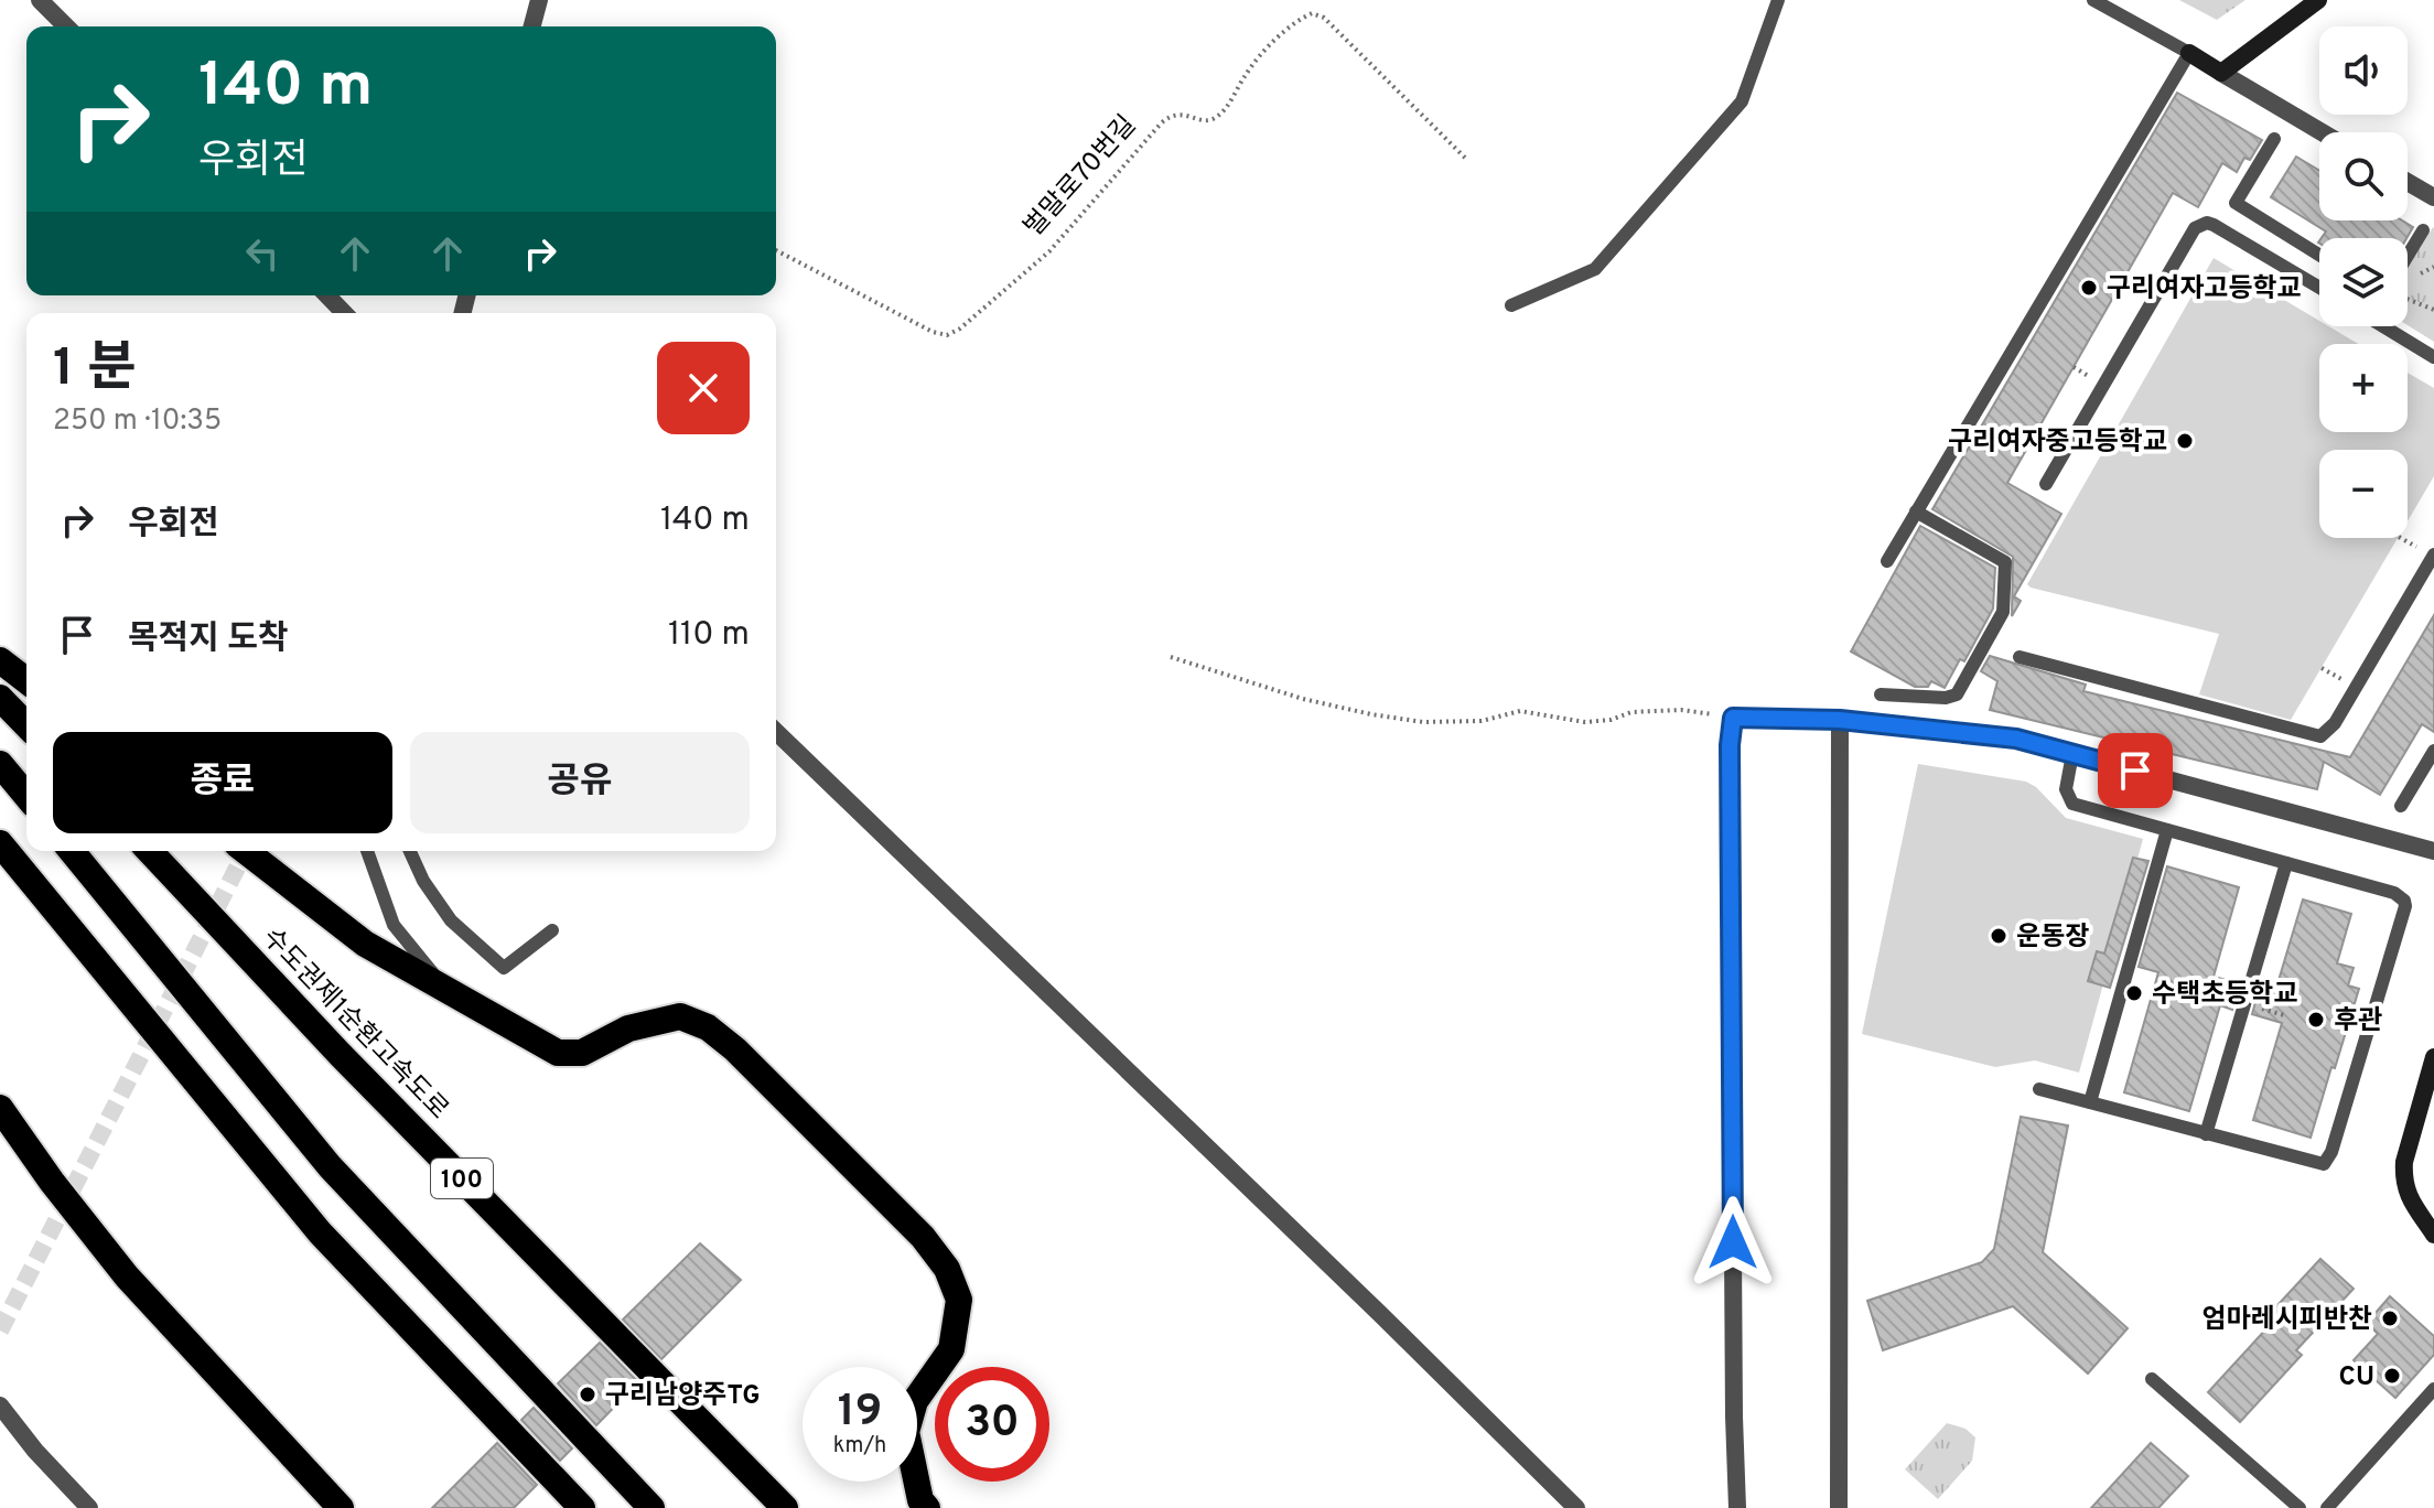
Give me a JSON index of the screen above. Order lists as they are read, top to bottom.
{
  "streets": {
    "highway": ["수도권제1순환고속도로", "100"],
    "path": ["벌말로70번길"]
  },
  "places": [
    "구리여자고등학교",
    "구리여자중고등학교",
    "운동장",
    "수택초등학교",
    "후관",
    "엄마레시피반찬",
    "CU",
    "구리남양주TG"
  ],
  "page": {
    "map_buttons": ["+", "−"],
    "turn": ["140 m", "우회전"],
    "heading": ["1 분", "250 m · 10:35"],
    "list": [
      {
        "name": "우회전",
        "value": "140 m"
      },
      {
        "name": "목적지 도착",
        "value": "110 m"
      }
    ],
    "buttons": ["종료", "공유"],
    "speed": "19 km/h",
    "limit": "30"
  }
}
